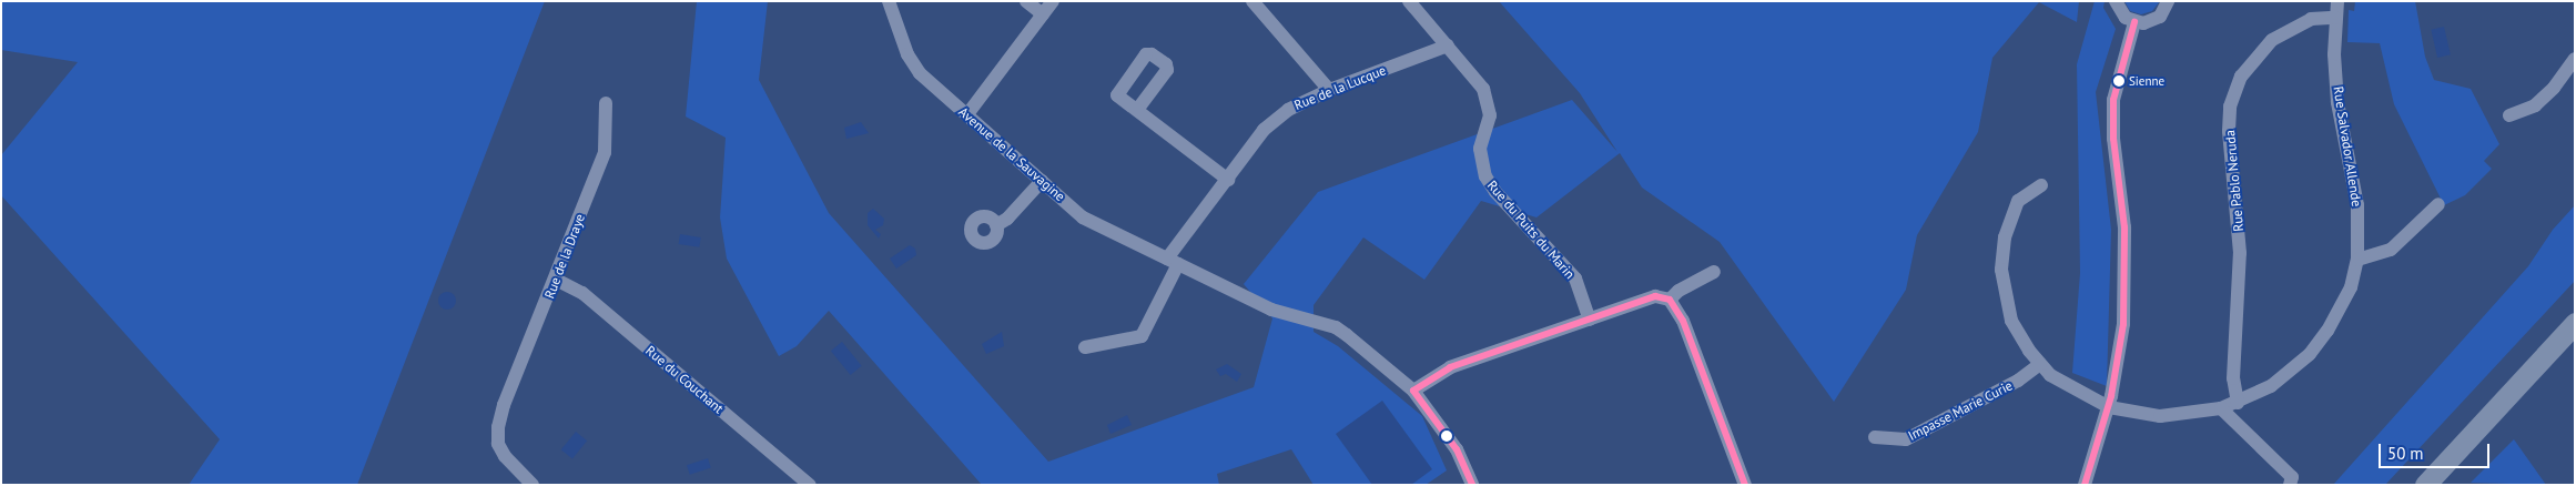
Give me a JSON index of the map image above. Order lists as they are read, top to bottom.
{
  "streets": {
    "street": [
      "Rue de la Lucque",
      "Rue Salvador Allende",
      "Avenue de la Sauvagine",
      "Rue Pablo Neruda",
      "Rue du Puits du Marin",
      "Rue de la Draye",
      "Rue du Couchant",
      "Impasse Marie Curie"
    ]
  },
  "crossings": [
    ["Rue de la Lucque", "Avenue de la Sauvagine"],
    ["Rue de la Lucque", "Rue du Puits du Marin"],
    ["Rue Salvador Allende", "Rue Pablo Neruda"],
    ["Rue Salvador Allende", "Impasse Marie Curie"],
    ["Rue de la Draye", "Rue du Couchant"]
  ],
  "places": ["Sienne"],
  "scale_bar": "50 m"
}
